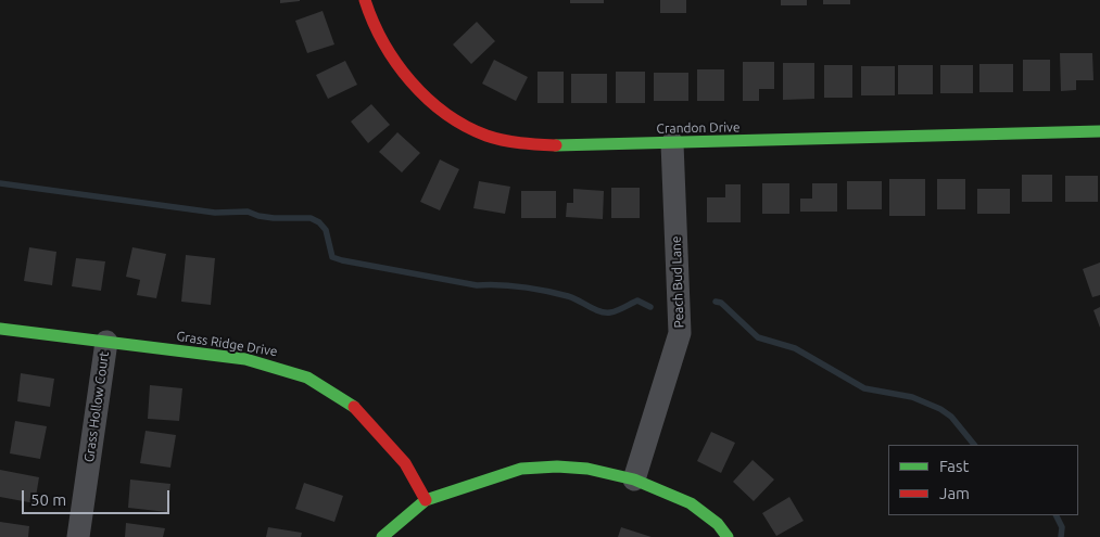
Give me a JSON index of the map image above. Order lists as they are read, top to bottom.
{
  "streets": {
    "street": [
      "Crandon Drive",
      "Peach Bud Lane",
      "Grass Ridge Drive",
      "Grass Hollow Court"
    ]
  },
  "crossings": [
    ["Crandon Drive", "Peach Bud Lane"],
    ["Grass Ridge Drive", "Grass Hollow Court"]
  ],
  "legend": ["Fast", "Jam"],
  "scale_bar": "50 m"
}
